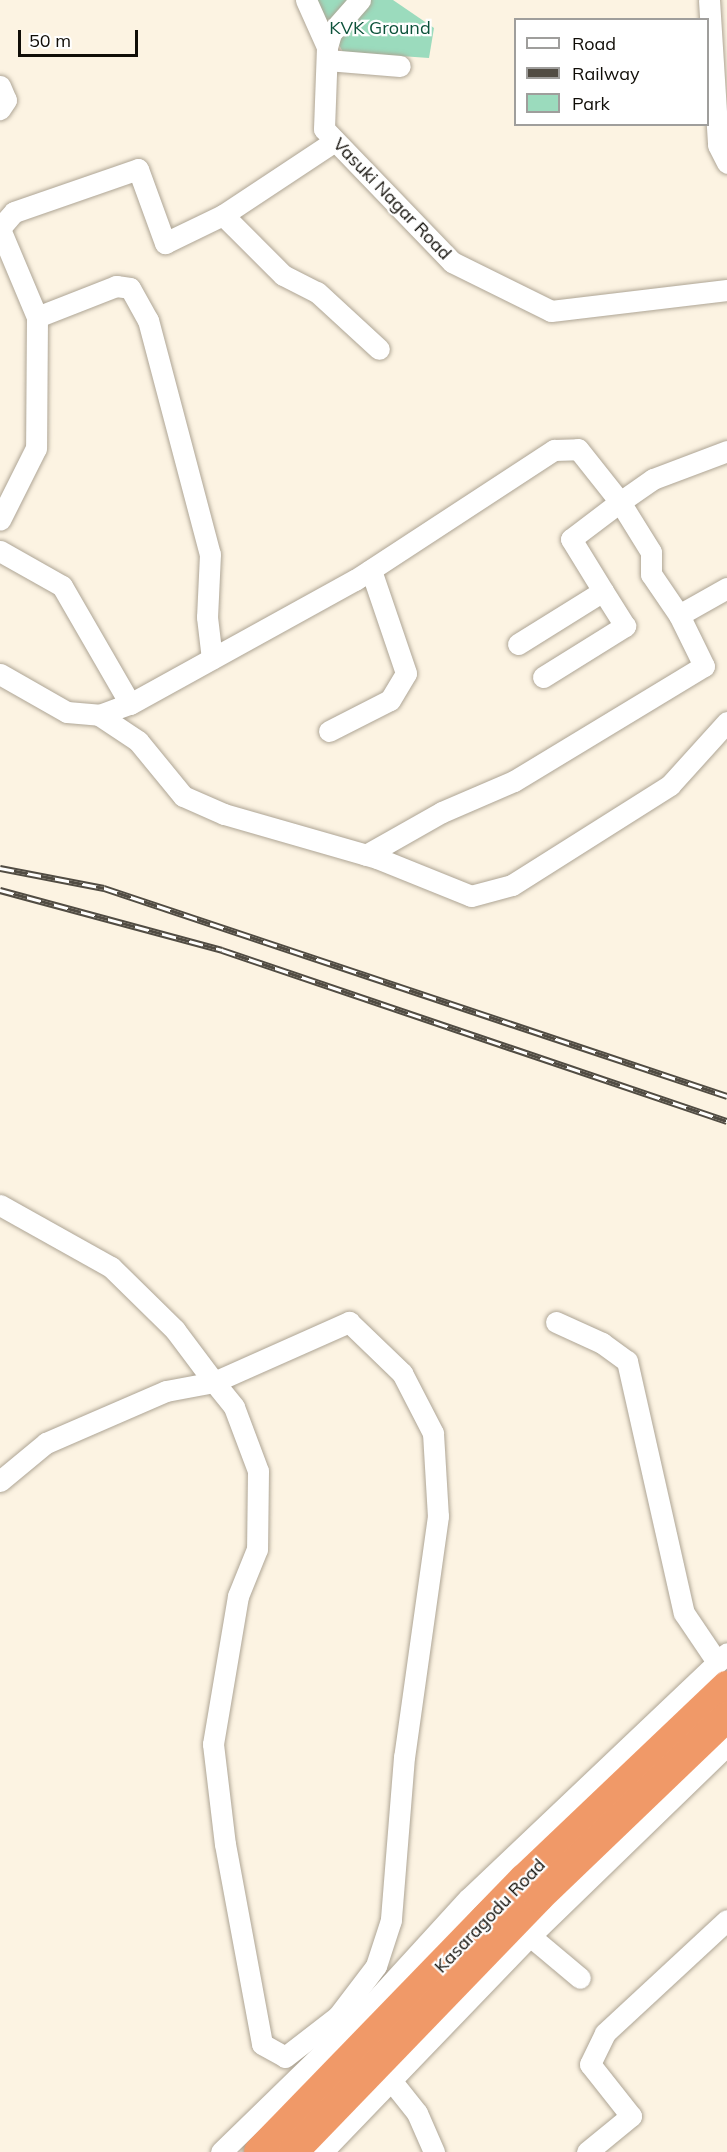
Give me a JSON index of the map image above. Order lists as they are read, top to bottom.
{
  "streets": {
    "highway": ["Kasaragodu Road"],
    "street": ["Vasuki Nagar Road"]
  },
  "parks": ["KVK Ground"],
  "legend": ["Road", "Railway", "Park"],
  "scale_bar": "50 m"
}
